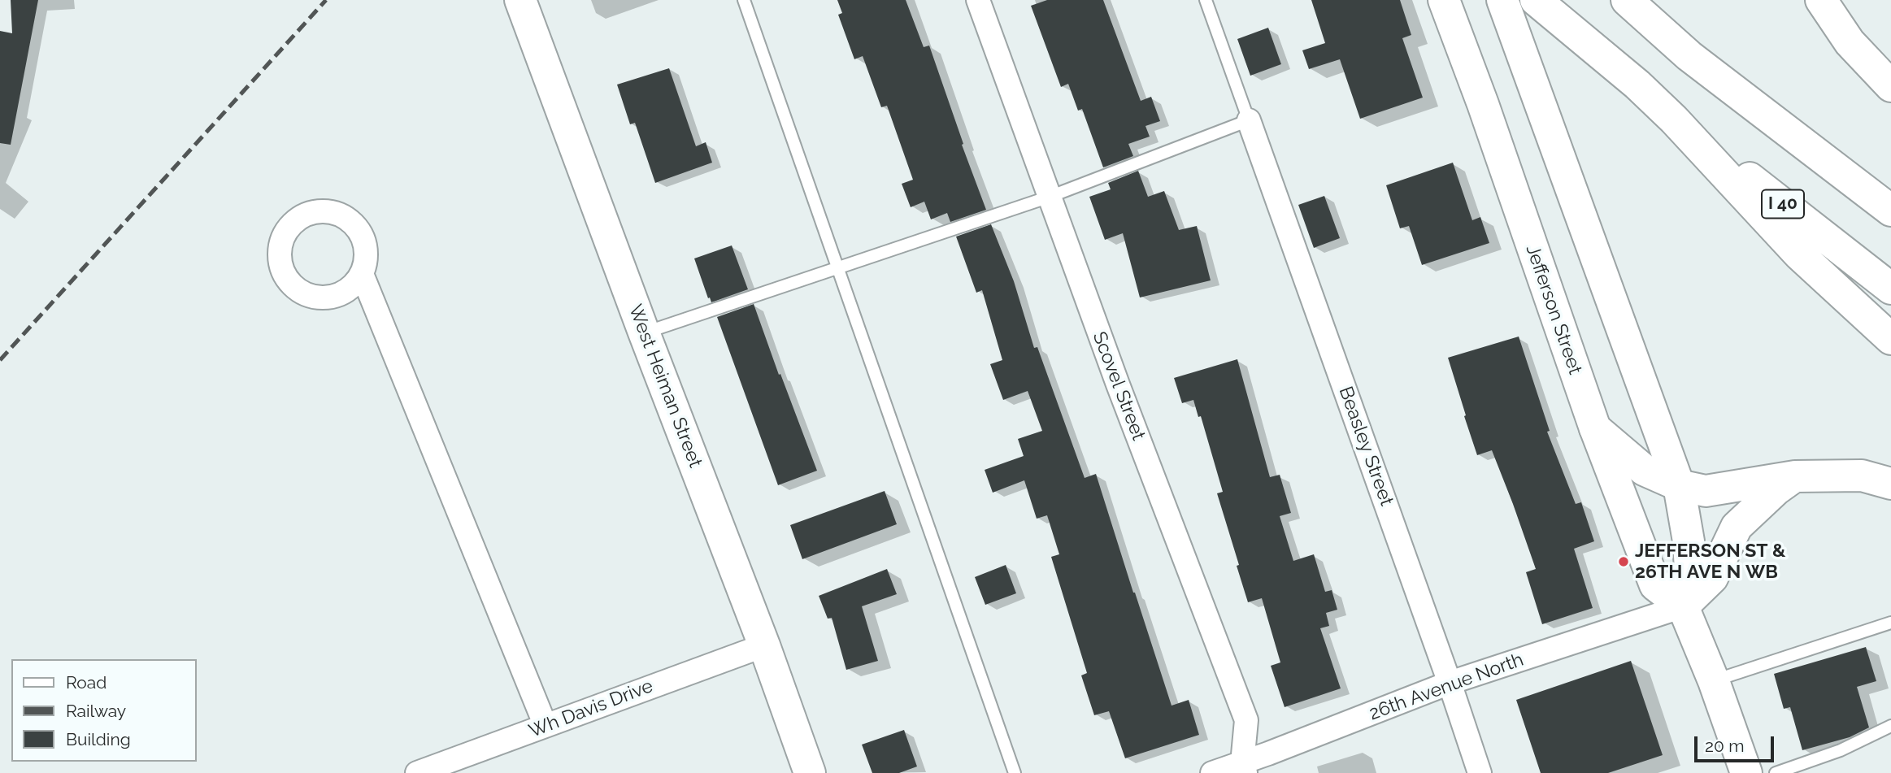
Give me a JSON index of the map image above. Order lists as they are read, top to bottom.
{
  "streets": {
    "main road": ["I 40", "Jefferson Street", "West Heiman Street"],
    "street": [
      "Scovel Street",
      "Beasley Street",
      "26th Avenue North",
      "Wh Davis Drive"
    ]
  },
  "crossings": [
    ["Jefferson Street", "26th Avenue North"],
    ["West Heiman Street", "Wh Davis Drive"],
    ["Scovel Street", "26th Avenue North"],
    ["Beasley Street", "26th Avenue North"]
  ],
  "places": ["JEFFERSON ST & 26TH AVE N WB"],
  "legend": ["Road", "Railway", "Building"],
  "scale_bar": "20 m"
}
